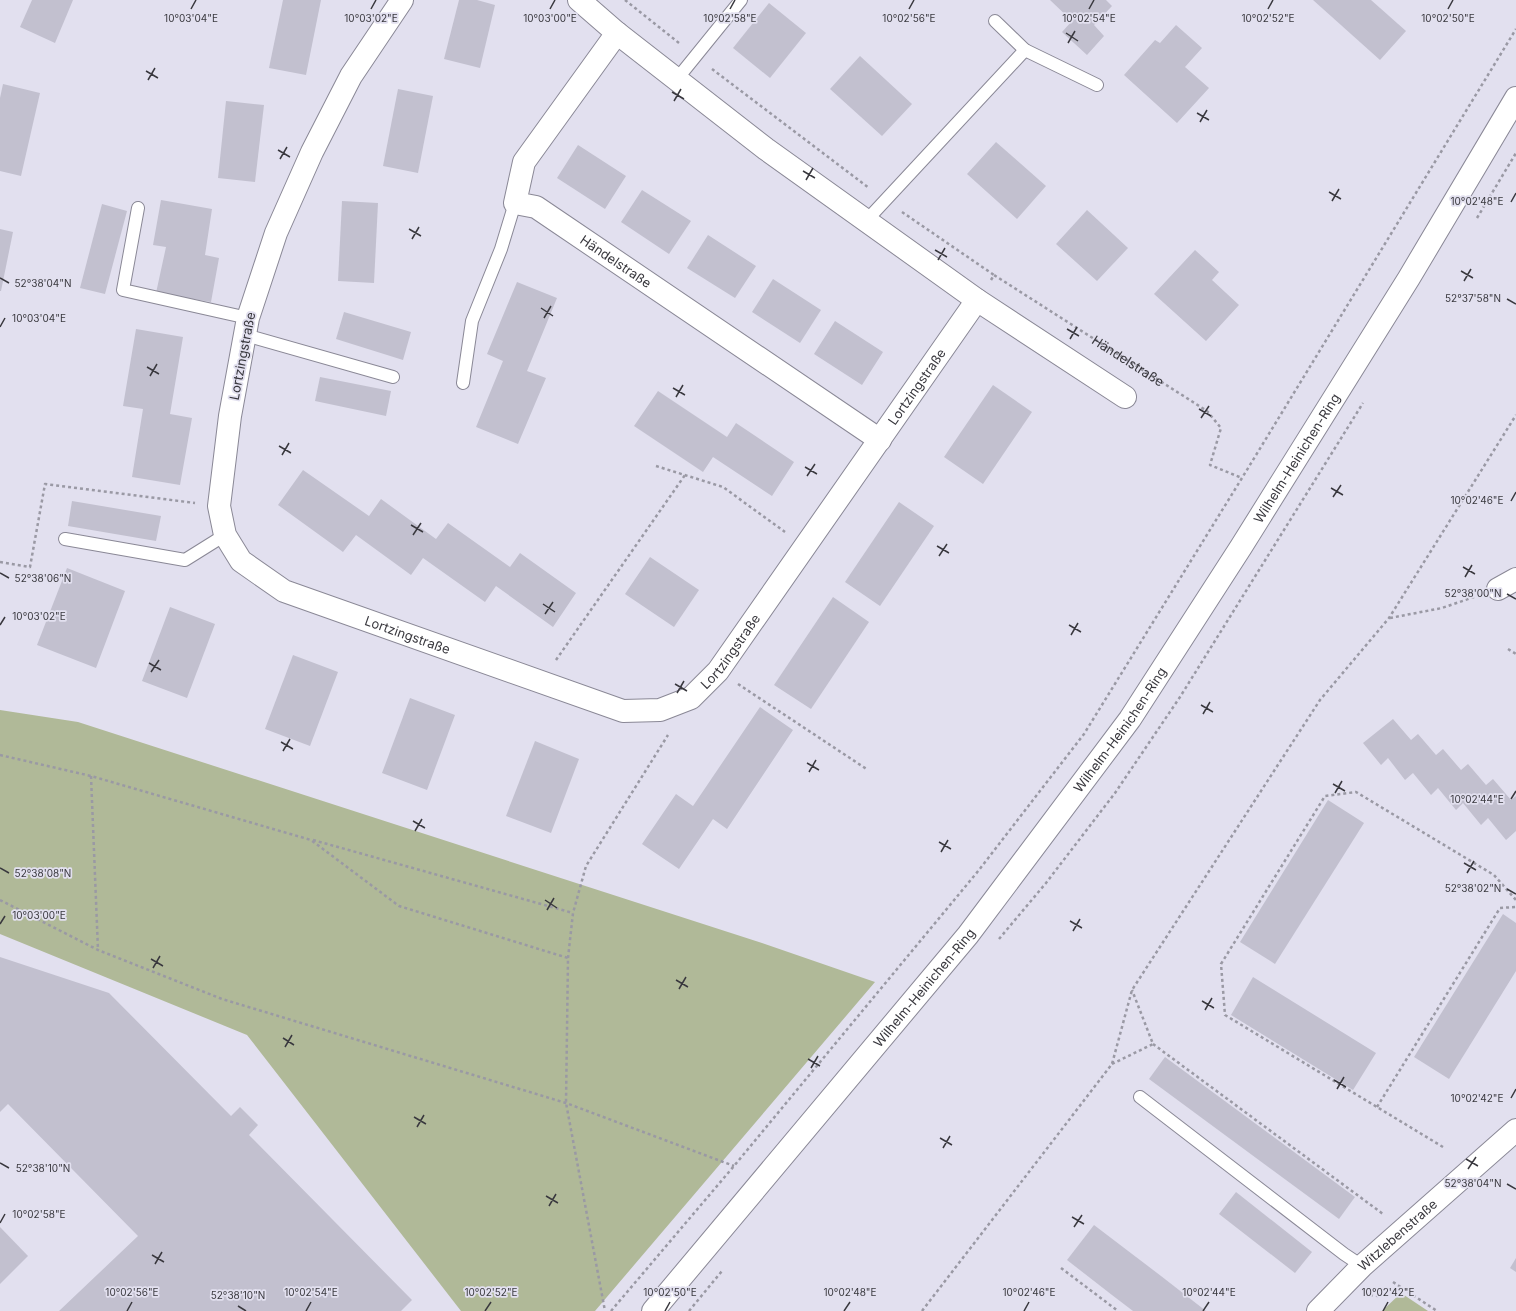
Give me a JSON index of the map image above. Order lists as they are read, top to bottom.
{
  "streets": {
    "street": [
      "Händelstraße",
      "Lortzingstraße",
      "Wilhelm-Heinichen-Ring",
      "Witzlebenstraße"
    ]
  },
  "crossings": [
    ["Händelstraße", "Lortzingstraße"]
  ],
  "coordinates": [
    "10°02'56\"E",
    "10°02'54\"E",
    "10°02'52\"E",
    "10°02'50\"E",
    "10°03'04\"E",
    "10°03'02\"E",
    "10°03'00\"E",
    "10°02'58\"E",
    "10°02'48\"E",
    "52°38'04\"N",
    "52°37'58\"N",
    "10°02'46\"E",
    "52°38'06\"N",
    "52°38'00\"N",
    "10°02'44\"E",
    "52°38'08\"N",
    "52°38'02\"N",
    "10°02'42\"E",
    "52°38'10\"N"
  ]
}
